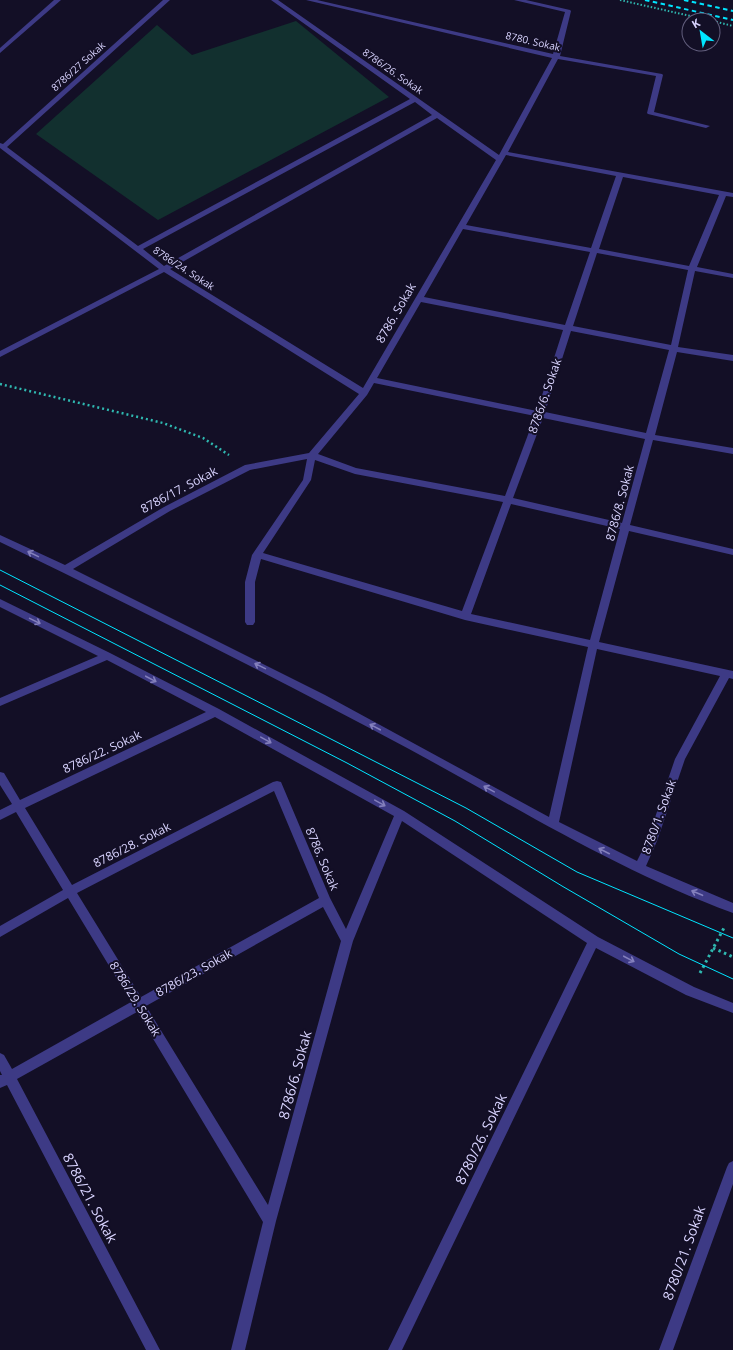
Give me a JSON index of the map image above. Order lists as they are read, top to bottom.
{
  "streets": {
    "street": [
      "8780. Sokak",
      "8786/27 Sokak",
      "8786/26. Sokak",
      "8786/24. Sokak",
      "8786. Sokak",
      "8786/6. Sokak",
      "8786/17. Sokak",
      "8786/8. Sokak",
      "8786/22. Sokak",
      "8780/1. Sokak",
      "8786/28. Sokak",
      "8786/23. Sokak",
      "8786/29. Sokak",
      "8780/26. Sokak",
      "8786/21. Sokak",
      "8780/21. Sokak"
    ]
  },
  "crossings": [
    ["8780. Sokak", "8786. Sokak"],
    ["8786/27 Sokak", "8786/24. Sokak"],
    ["8786/26. Sokak", "8786. Sokak"],
    ["8786/24. Sokak", "8786. Sokak"],
    ["8786. Sokak", "8786/6. Sokak"],
    ["8786. Sokak", "8786/17. Sokak"],
    ["8786. Sokak", "8786/28. Sokak"],
    ["8786. Sokak", "8786/23. Sokak"],
    ["8786/6. Sokak", "8786/29. Sokak"],
    ["8786/22. Sokak", "8786/29. Sokak"],
    ["8786/28. Sokak", "8786/29. Sokak"],
    ["8786/23. Sokak", "8786/29. Sokak"],
    ["8786/23. Sokak", "8786/21. Sokak"]
  ],
  "north": "top left"
}
